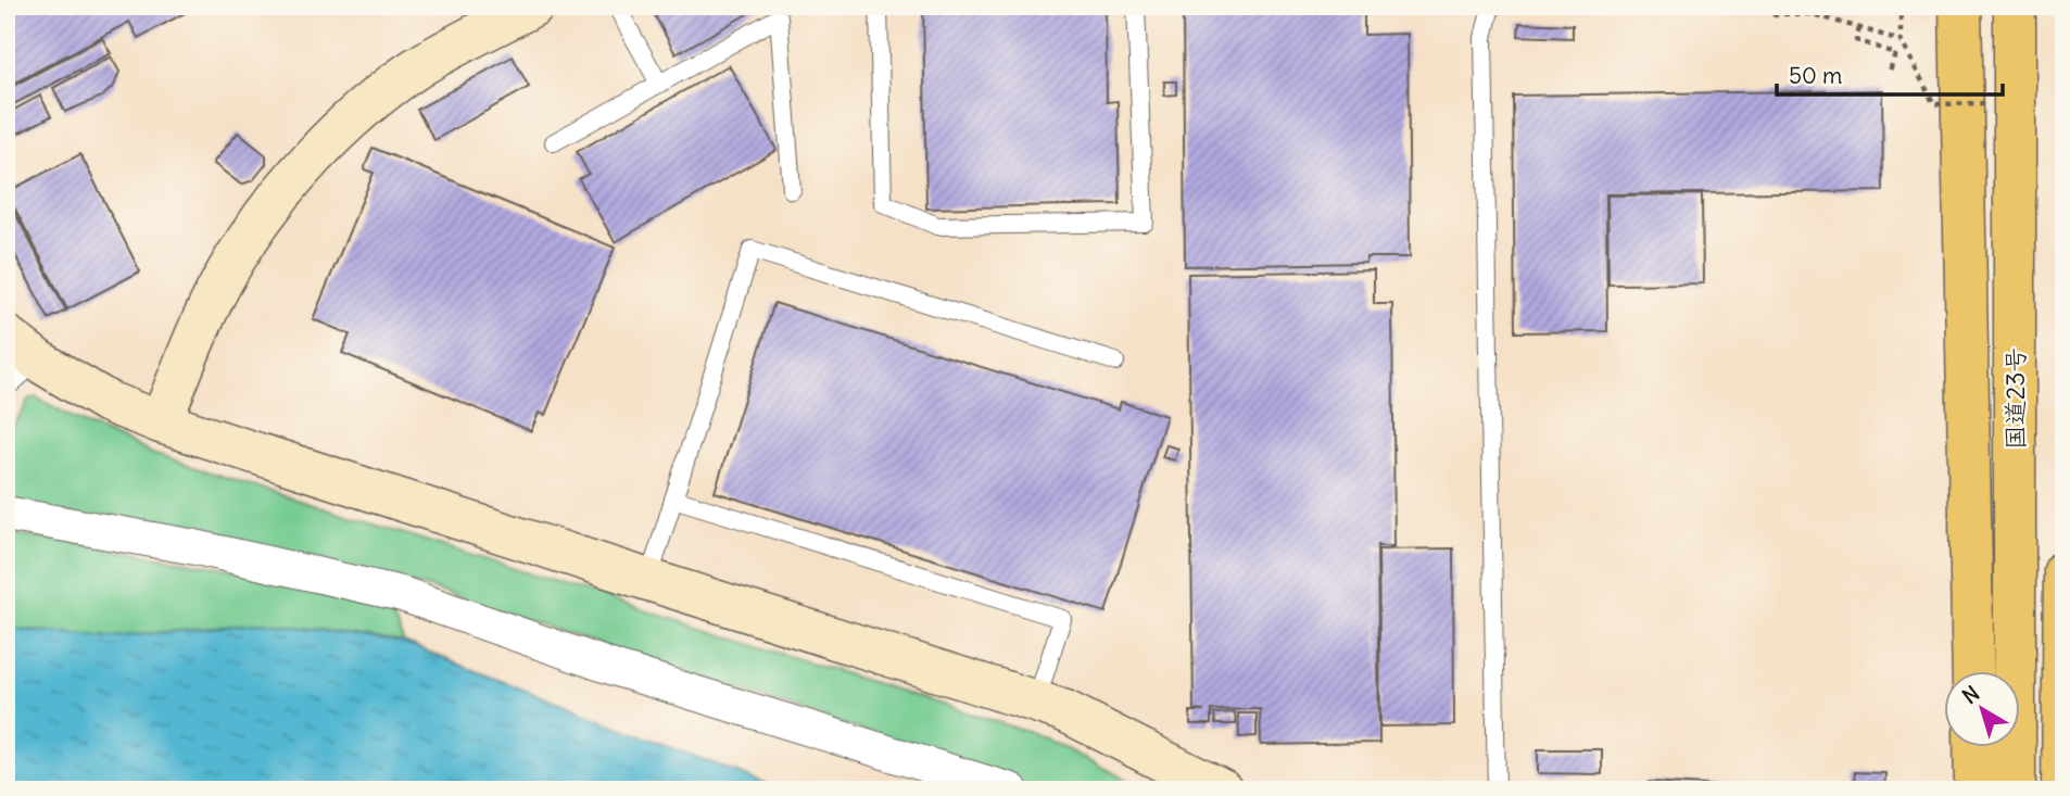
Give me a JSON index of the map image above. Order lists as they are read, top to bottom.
{
  "streets": {
    "highway": ["国道23号"]
  },
  "scale_bar": "50 m",
  "north": "top left"
}
